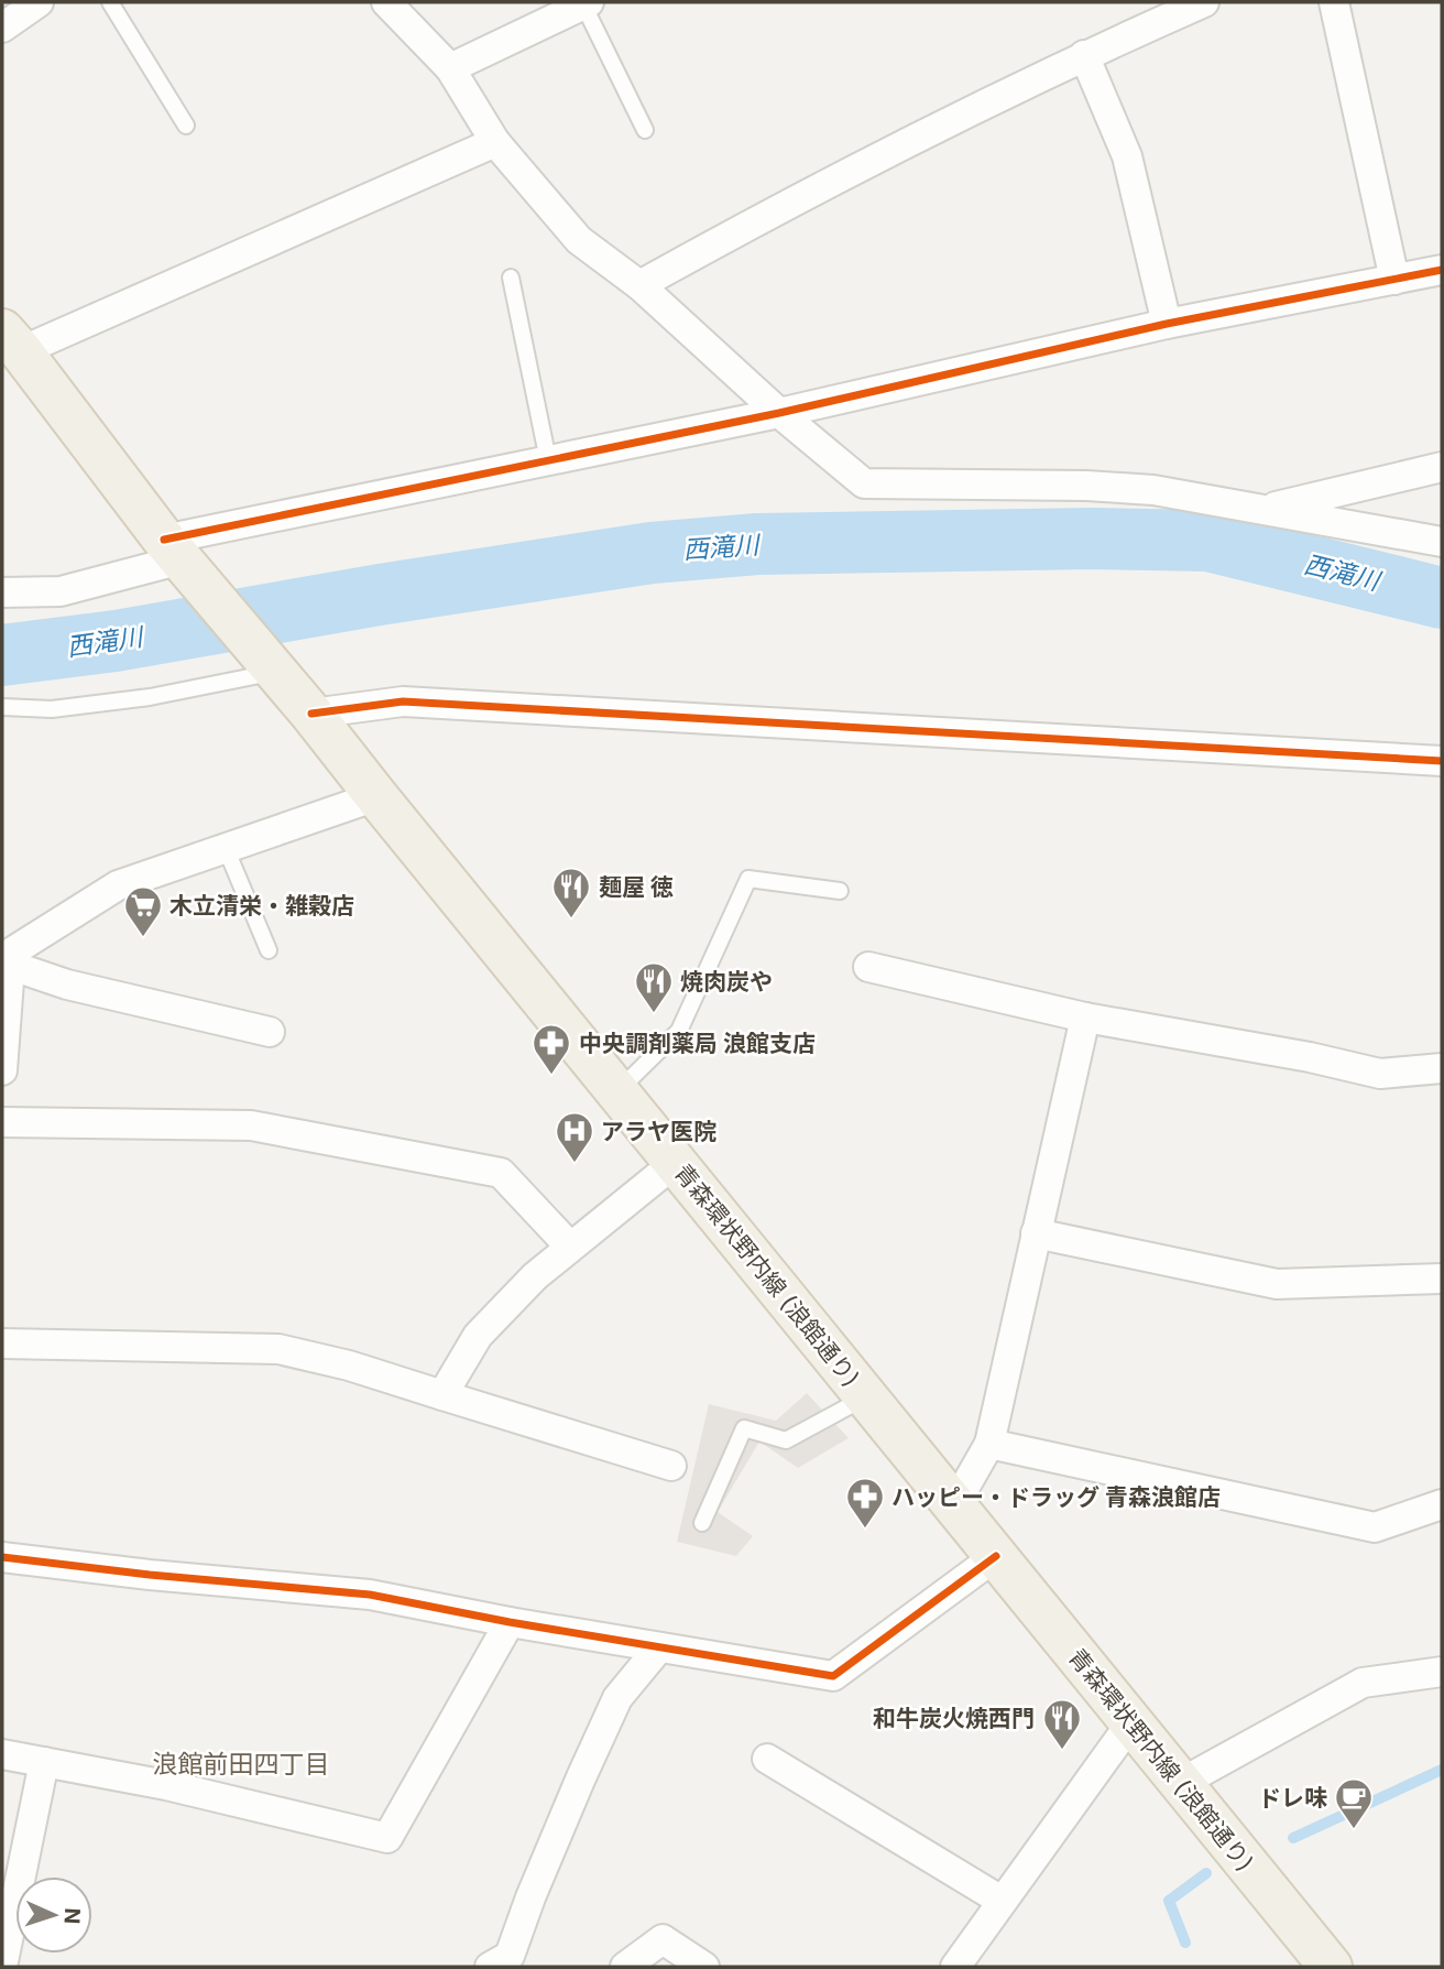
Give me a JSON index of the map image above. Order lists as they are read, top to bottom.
{
  "streets": {
    "main road": ["青森環状野内線 (浪館通り)"]
  },
  "districts": ["浪館前田四丁目"],
  "water": ["西滝川"],
  "places": {
    "restaurant": ["麺屋 徳", "焼肉炭や", "和牛炭火焼西門"],
    "supermarket": ["木立清栄・雑穀店"],
    "pharmacy": ["中央調剤薬局 浪館支店", "ハッピー・ドラッグ 青森浪館店"],
    "hospital": ["アラヤ医院"],
    "cafe": ["ドレ味"]
  },
  "north": "right"
}
